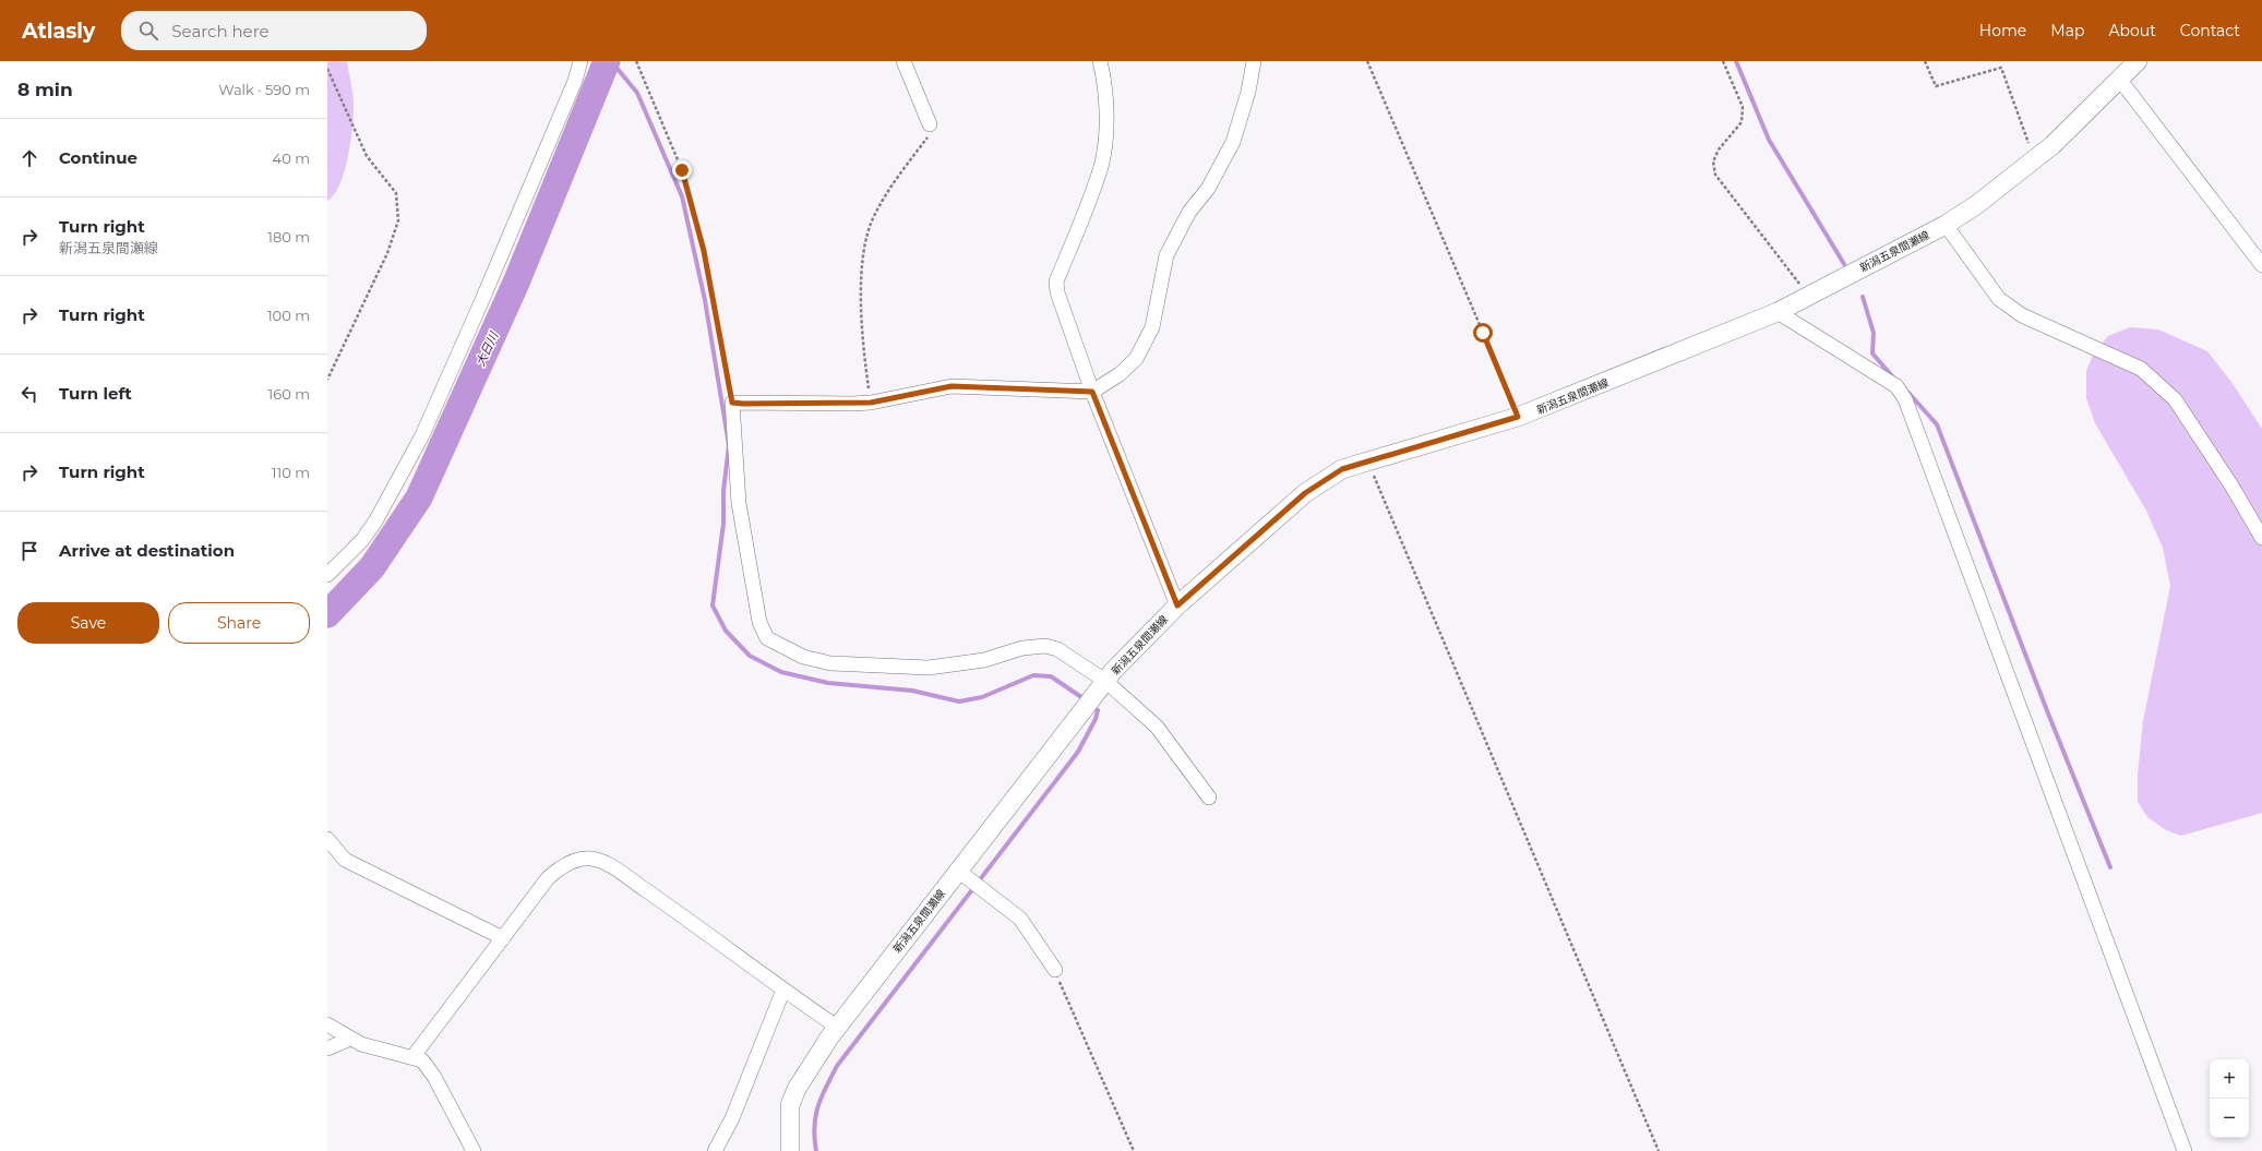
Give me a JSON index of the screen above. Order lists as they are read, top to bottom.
{
  "streets": {
    "main road": ["新潟五泉間瀬線"]
  },
  "water": ["大日川"],
  "page": {
    "header": "Atlasly",
    "search": "Search here",
    "nav": [
      "Home",
      "Map",
      "About",
      "Contact"
    ],
    "heading": ["8 min", "Walk · 590 m"],
    "list": [
      ["Continue", "40 m"],
      ["Turn right", "新潟五泉間瀬線", "180 m"],
      ["Turn right", "100 m"],
      ["Turn left", "160 m"],
      ["Turn right", "110 m"],
      "Arrive at destination"
    ],
    "buttons": ["Save", "Share"],
    "map_buttons": ["+", "−"]
  }
}
